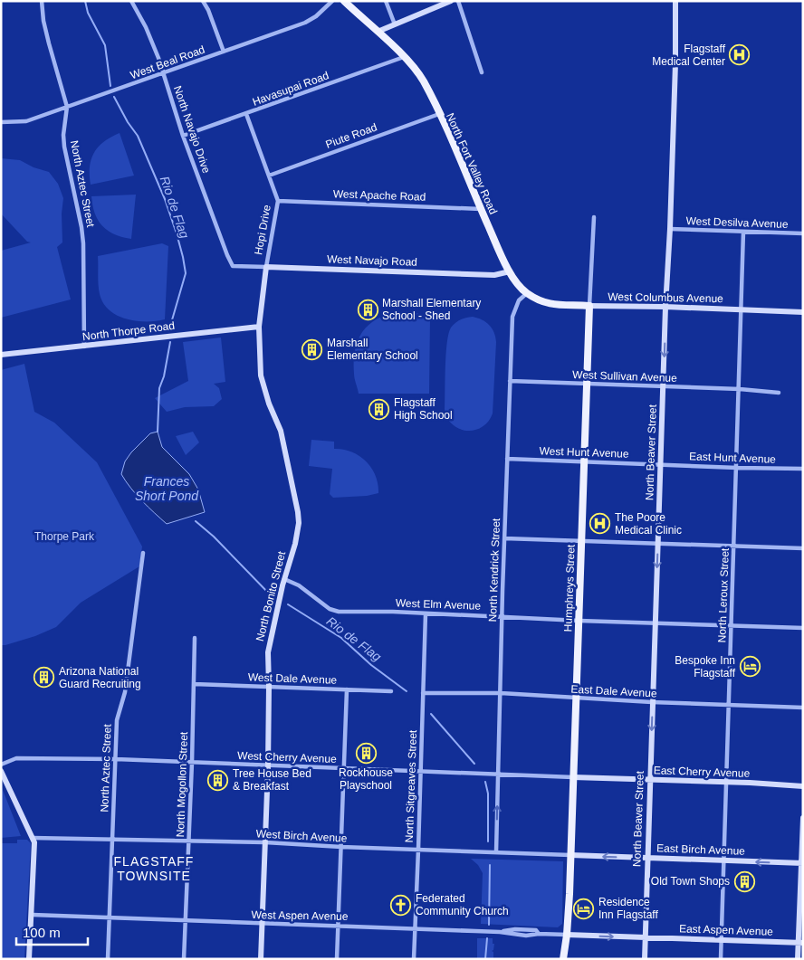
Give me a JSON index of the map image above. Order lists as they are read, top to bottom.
{
  "streets": {
    "main road": ["North Fort Valley Road", "Humphreys Street"],
    "street": [
      "West Beal Road",
      "Havasupai Road",
      "North Navajo Drive",
      "Piute Road",
      "North Aztec Street",
      "West Apache Road",
      "West Desilva Avenue",
      "Hopi Drive",
      "West Navajo Road",
      "West Columbus Avenue",
      "North Thorpe Road",
      "West Sullivan Avenue",
      "West Hunt Avenue",
      "North Beaver Street",
      "East Hunt Avenue",
      "North Kendrick Street",
      "North Leroux Street",
      "North Bonito Street",
      "West Elm Avenue",
      "West Dale Avenue",
      "East Dale Avenue",
      "West Cherry Avenue",
      "East Cherry Avenue",
      "North Mogollon Street",
      "North Sitgreaves Street",
      "West Birch Avenue",
      "East Birch Avenue",
      "West Aspen Avenue",
      "East Aspen Avenue"
    ]
  },
  "crossings": [
    ["West Beal Road", "North Navajo Drive"],
    ["West Beal Road", "North Aztec Street"],
    ["Havasupai Road", "North Navajo Drive"],
    ["Havasupai Road", "North Fort Valley Road"],
    ["Havasupai Road", "Hopi Drive"],
    ["North Navajo Drive", "West Navajo Road"],
    ["Piute Road", "North Fort Valley Road"],
    ["Piute Road", "Hopi Drive"],
    ["North Fort Valley Road", "West Apache Road"],
    ["North Fort Valley Road", "West Navajo Road"],
    ["North Fort Valley Road", "West Columbus Avenue"],
    ["North Fort Valley Road", "North Kendrick Street"],
    ["North Fort Valley Road", "Humphreys Street"],
    ["North Aztec Street", "North Thorpe Road"],
    ["North Aztec Street", "West Cherry Avenue"],
    ["North Aztec Street", "West Birch Avenue"],
    ["North Aztec Street", "West Aspen Avenue"],
    ["West Apache Road", "Hopi Drive"],
    ["West Desilva Avenue", "North Beaver Street"],
    ["West Desilva Avenue", "North Leroux Street"],
    ["Hopi Drive", "West Navajo Road"],
    ["Hopi Drive", "North Thorpe Road"],
    ["Hopi Drive", "North Bonito Street"],
    ["West Columbus Avenue", "North Beaver Street"],
    ["West Columbus Avenue", "Humphreys Street"],
    ["West Columbus Avenue", "North Leroux Street"],
    ["North Thorpe Road", "North Bonito Street"],
    ["West Sullivan Avenue", "North Beaver Street"],
    ["West Sullivan Avenue", "North Kendrick Street"],
    ["West Sullivan Avenue", "Humphreys Street"],
    ["West Sullivan Avenue", "North Leroux Street"],
    ["West Hunt Avenue", "North Beaver Street"],
    ["West Hunt Avenue", "East Hunt Avenue"],
    ["West Hunt Avenue", "North Kendrick Street"],
    ["West Hunt Avenue", "Humphreys Street"],
    ["North Beaver Street", "East Hunt Avenue"],
    ["North Beaver Street", "West Elm Avenue"],
    ["North Beaver Street", "East Dale Avenue"],
    ["North Beaver Street", "East Cherry Avenue"],
    ["North Beaver Street", "East Birch Avenue"],
    ["North Beaver Street", "East Aspen Avenue"],
    ["East Hunt Avenue", "North Leroux Street"],
    ["North Kendrick Street", "West Elm Avenue"],
    ["North Kendrick Street", "East Dale Avenue"],
    ["North Kendrick Street", "West Cherry Avenue"],
    ["North Kendrick Street", "West Birch Avenue"],
    ["Humphreys Street", "West Elm Avenue"],
    ["Humphreys Street", "East Dale Avenue"],
    ["Humphreys Street", "West Cherry Avenue"],
    ["Humphreys Street", "East Cherry Avenue"],
    ["Humphreys Street", "West Birch Avenue"],
    ["Humphreys Street", "East Birch Avenue"],
    ["Humphreys Street", "West Aspen Avenue"],
    ["Humphreys Street", "East Aspen Avenue"],
    ["North Leroux Street", "West Elm Avenue"],
    ["North Leroux Street", "East Dale Avenue"],
    ["North Leroux Street", "East Cherry Avenue"],
    ["North Leroux Street", "East Birch Avenue"],
    ["North Leroux Street", "East Aspen Avenue"],
    ["North Bonito Street", "West Elm Avenue"],
    ["North Bonito Street", "West Dale Avenue"],
    ["North Bonito Street", "West Cherry Avenue"],
    ["North Bonito Street", "West Birch Avenue"],
    ["North Bonito Street", "West Aspen Avenue"],
    ["West Elm Avenue", "North Sitgreaves Street"],
    ["West Dale Avenue", "North Mogollon Street"],
    ["East Dale Avenue", "North Sitgreaves Street"],
    ["West Cherry Avenue", "East Cherry Avenue"],
    ["West Cherry Avenue", "North Mogollon Street"],
    ["West Cherry Avenue", "North Sitgreaves Street"],
    ["North Mogollon Street", "West Birch Avenue"],
    ["North Mogollon Street", "West Aspen Avenue"],
    ["North Sitgreaves Street", "West Birch Avenue"],
    ["North Sitgreaves Street", "West Aspen Avenue"],
    ["West Birch Avenue", "East Birch Avenue"],
    ["West Aspen Avenue", "East Aspen Avenue"]
  ],
  "one_way": ["East Birch Avenue"],
  "districts": ["FLAGSTAFF TOWNSITE"],
  "water": ["Rio de Flag", "Frances Short Pond"],
  "parks": ["Thorpe Park"],
  "places": {
    "hospital": ["Flagstaff Medical Center", "The Poore Medical Clinic"],
    "building": [
      "Marshall Elementary School - Shed",
      "Marshall Elementary School",
      "Flagstaff High School",
      "Arizona National Guard Recruiting",
      "Rockhouse Playschool",
      "Tree House Bed & Breakfast",
      "Old Town Shops"
    ],
    "hotel": ["Bespoke Inn Flagstaff", "Residence Inn Flagstaff"],
    "church": ["Federated Community Church"]
  },
  "scale_bar": "100 m"
}
